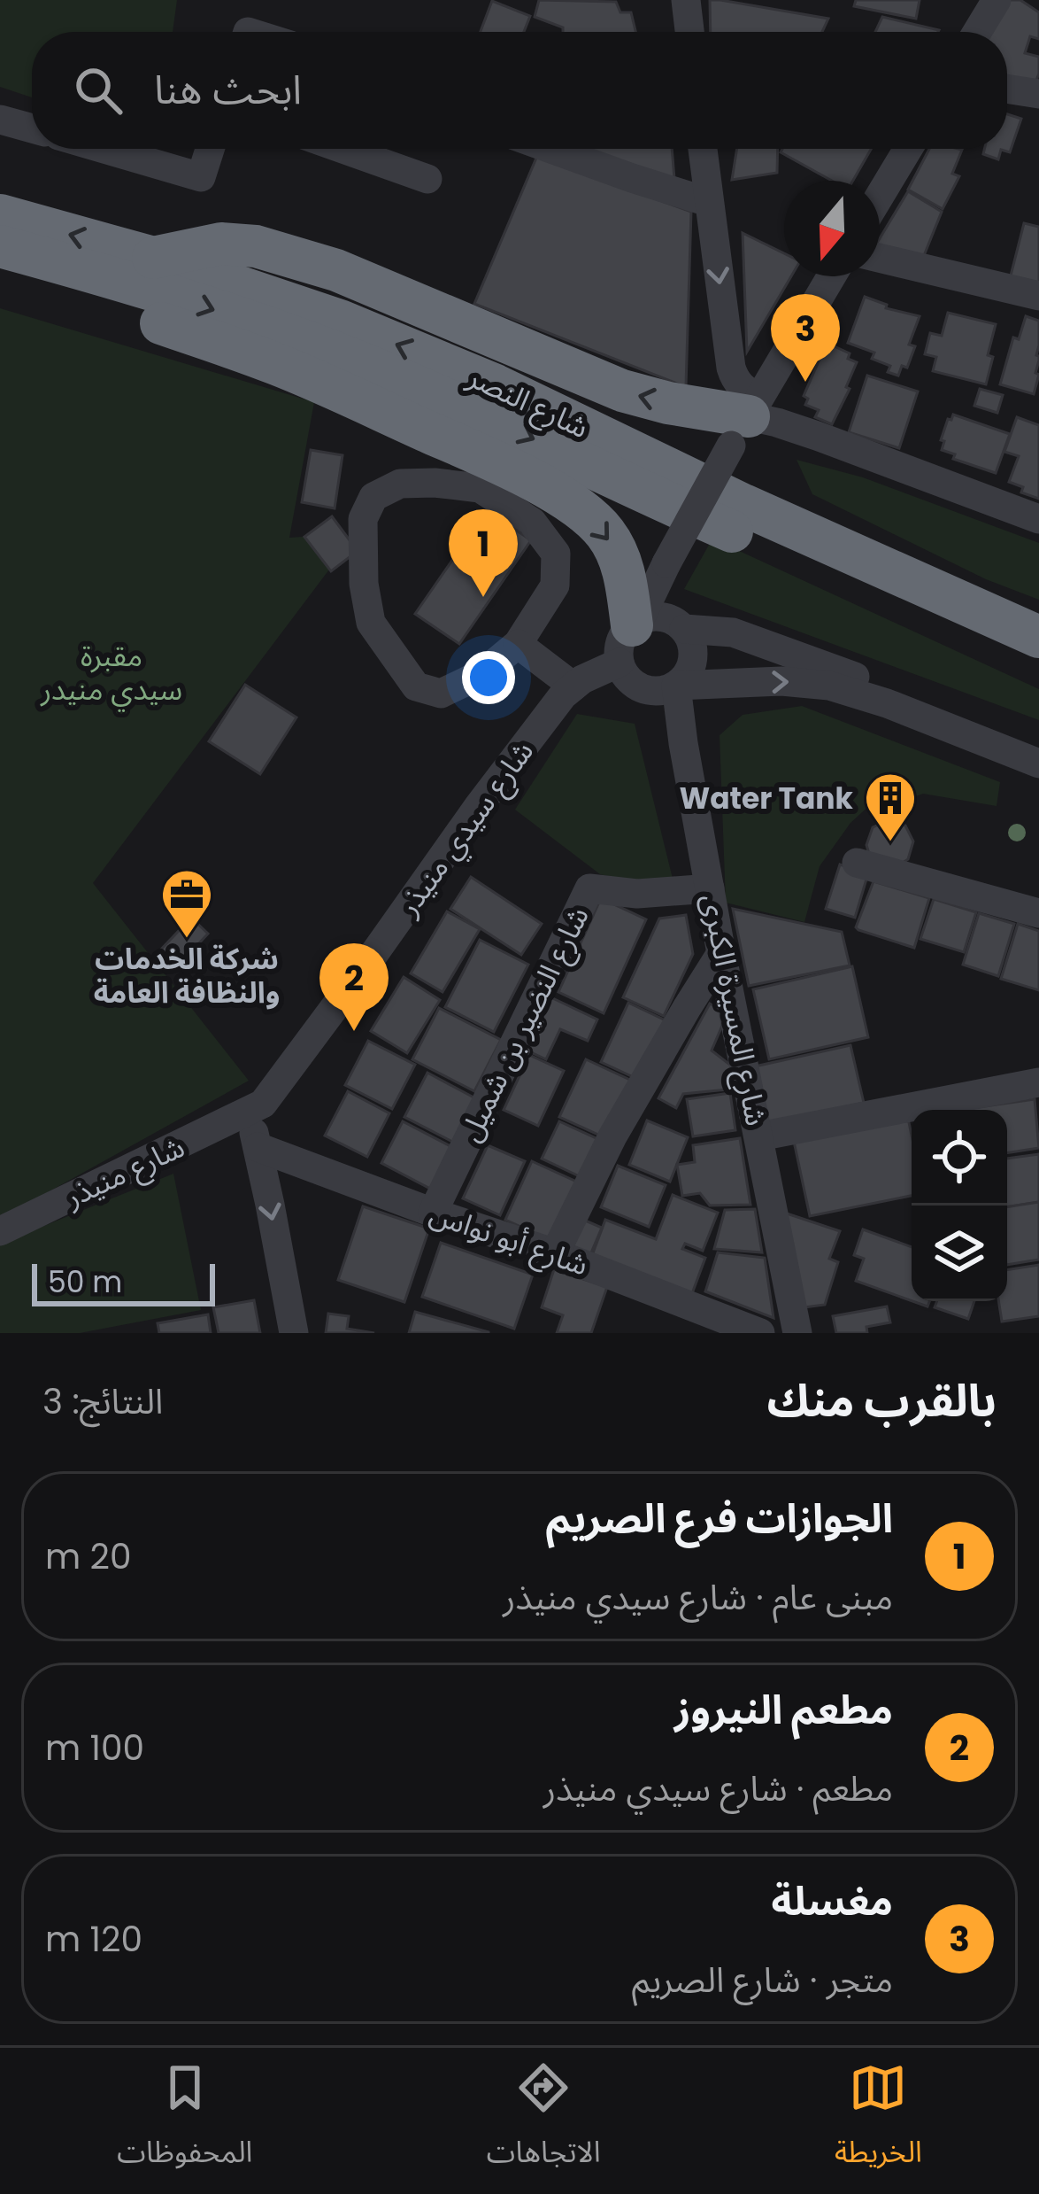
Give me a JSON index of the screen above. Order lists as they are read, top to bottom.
{
  "streets": {
    "highway": ["شارع النصر"],
    "street": [
      "شارع سيدي منيذر",
      "شارع المسيرة الكبرى",
      "شارع النضير بن شميل",
      "شارع منيذر",
      "شارع أبو نواس"
    ]
  },
  "crossings": [
    ["شارع سيدي منيذر", "شارع منيذر"],
    ["شارع المسيرة الكبرى", "شارع النضير بن شميل"],
    ["شارع النضير بن شميل", "شارع أبو نواس"]
  ],
  "parks": ["مقبرة سيدي منيدر"],
  "places": {
    "building": ["Water Tank"],
    "office": ["شركة الخدمات والنظافة العامة"]
  },
  "scale_bar": "50 m",
  "north": "bottom",
  "page": {
    "search": "ابحث هنا",
    "pins": ["3", "1", "2"],
    "scale": "50 m",
    "heading": ["بالقرب منك", "النتائج: 3"],
    "list": [
      {
        "mark": "1",
        "name": "الجوازات فرع الصريم",
        "note": "مبنى عام · شارع سيدي منيذر",
        "value": "20 m"
      },
      {
        "mark": "2",
        "name": "مطعم النيروز",
        "note": "مطعم · شارع سيدي منيذر",
        "value": "100 m"
      },
      {
        "mark": "3",
        "name": "مغسلة",
        "note": "متجر · شارع الصريم",
        "value": "120 m"
      }
    ],
    "nav": ["الخريطة", "الاتجاهات", "المحفوظات"]
  }
}
